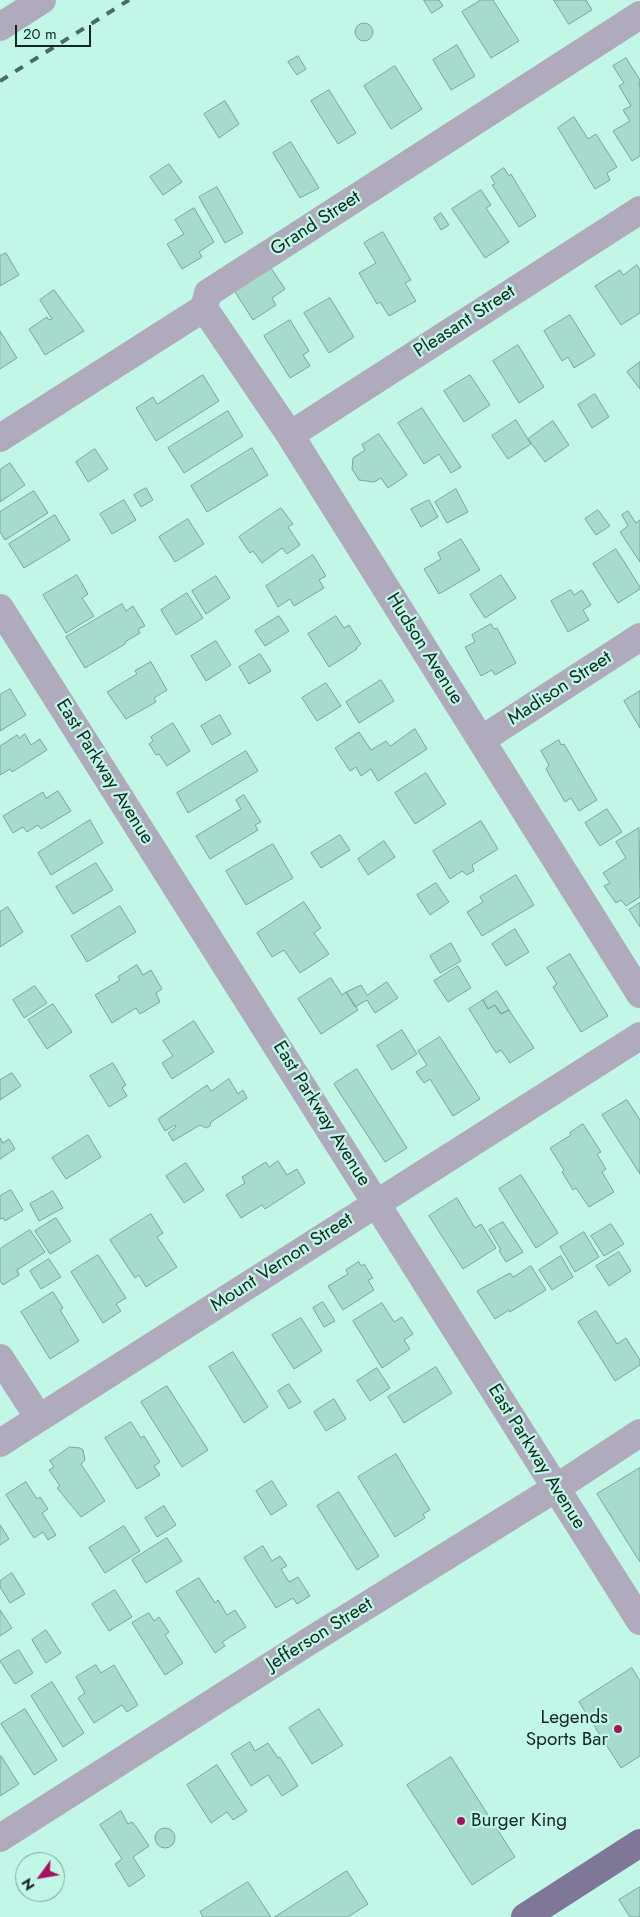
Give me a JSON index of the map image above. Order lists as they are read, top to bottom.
{
  "streets": {
    "street": [
      "Grand Street",
      "Pleasant Street",
      "Hudson Avenue",
      "Madison Street",
      "East Parkway Avenue",
      "Mount Vernon Street",
      "Jefferson Street"
    ]
  },
  "crossings": [
    ["Grand Street", "Hudson Avenue"],
    ["Pleasant Street", "Hudson Avenue"],
    ["Hudson Avenue", "Madison Street"],
    ["East Parkway Avenue", "Mount Vernon Street"],
    ["East Parkway Avenue", "Jefferson Street"]
  ],
  "places": ["Legends Sports Bar", "Burger King"],
  "scale_bar": "20 m",
  "north": "bottom left"
}
